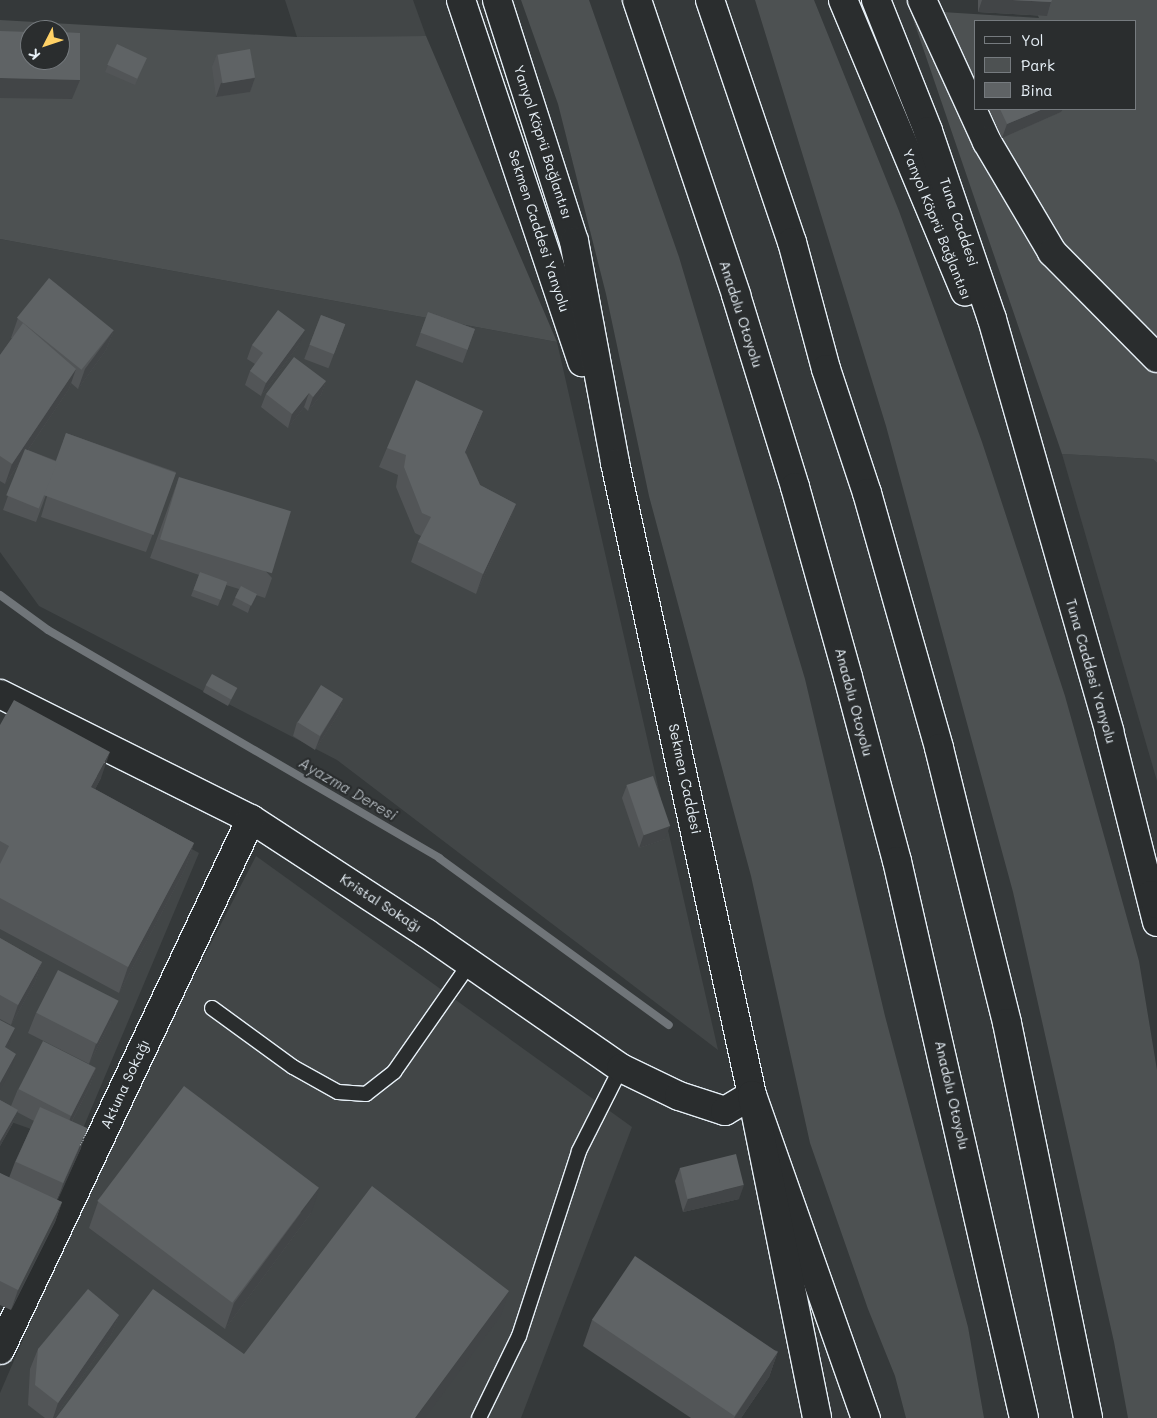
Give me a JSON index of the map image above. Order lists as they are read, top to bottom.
{
  "streets": {
    "main road": [
      "Yanyol Köprü Bağlantısı",
      "Tuna Caddesi",
      "Sekmen Caddesi Yanyolu",
      "Anadolu Otoyolu",
      "Tuna Caddesi Yanyolu",
      "Sekmen Caddesi",
      "Kristal Sokağı",
      "Aktuna Sokağı"
    ]
  },
  "crossings": [
    ["Yanyol Köprü Bağlantısı", "Tuna Caddesi"],
    ["Yanyol Köprü Bağlantısı", "Sekmen Caddesi Yanyolu"],
    ["Yanyol Köprü Bağlantısı", "Tuna Caddesi Yanyolu"],
    ["Yanyol Köprü Bağlantısı", "Sekmen Caddesi"],
    ["Tuna Caddesi", "Tuna Caddesi Yanyolu"],
    ["Sekmen Caddesi Yanyolu", "Sekmen Caddesi"],
    ["Sekmen Caddesi", "Kristal Sokağı"],
    ["Kristal Sokağı", "Aktuna Sokağı"]
  ],
  "water": ["Ayazma Deresi"],
  "legend": ["Yol", "Park", "Bina"],
  "north": "bottom left"
}
